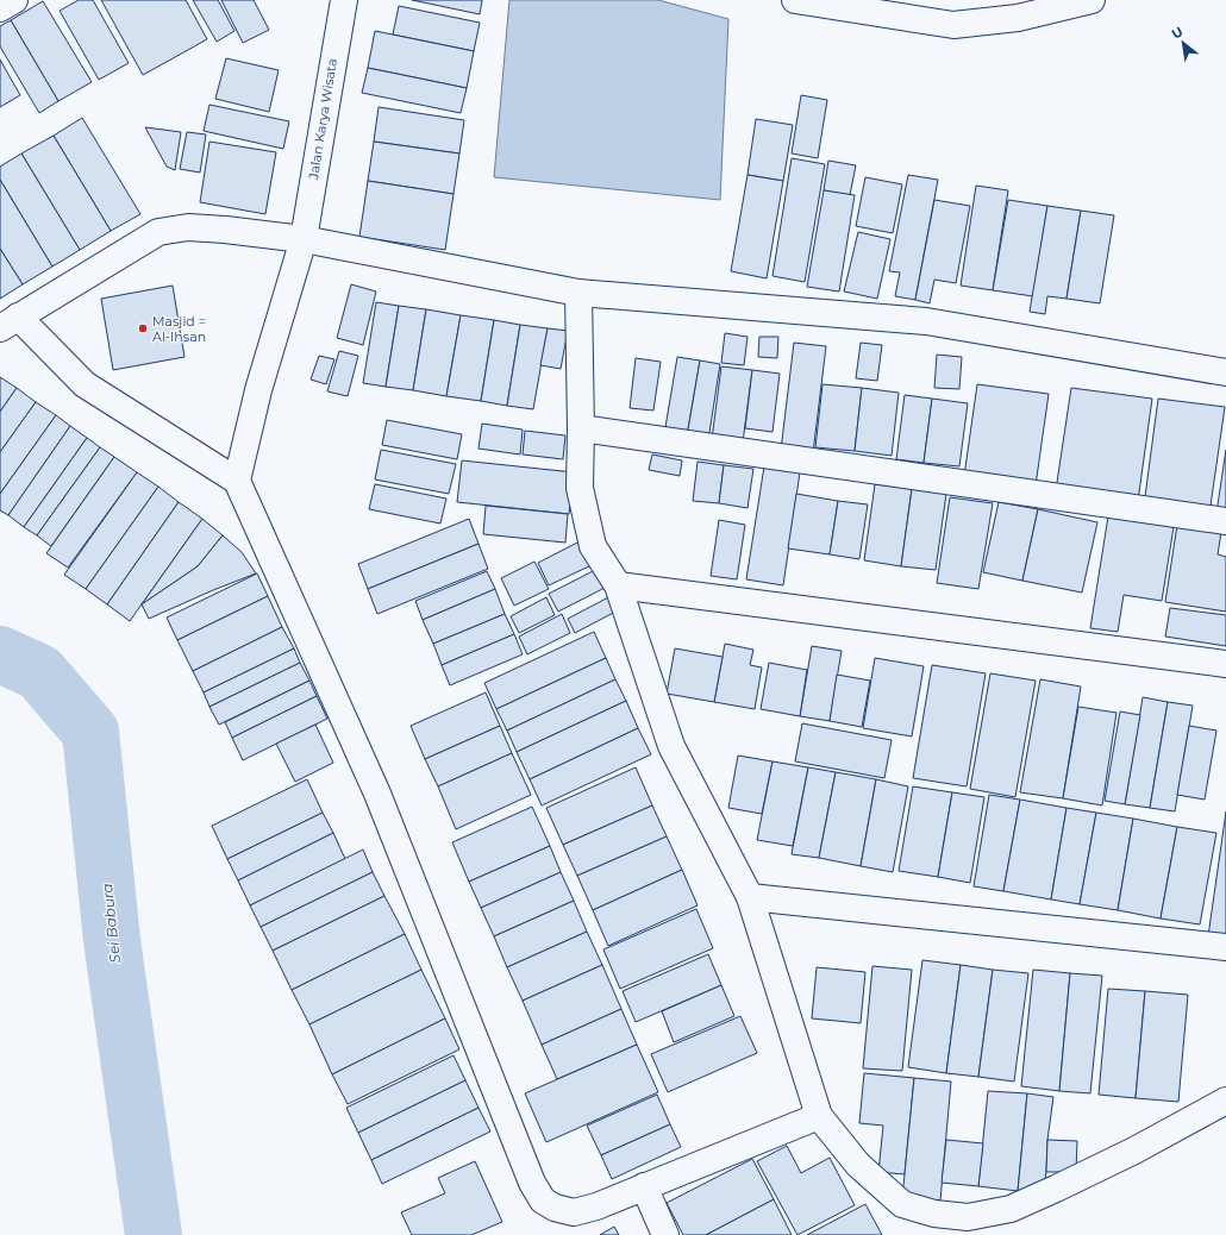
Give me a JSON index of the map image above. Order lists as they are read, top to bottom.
{
  "streets": {
    "street": ["Jalan Karya Wisata"]
  },
  "water": ["Sei Babura"],
  "places": ["Masjid = Al-Ihsan"],
  "north": "top left"
}
